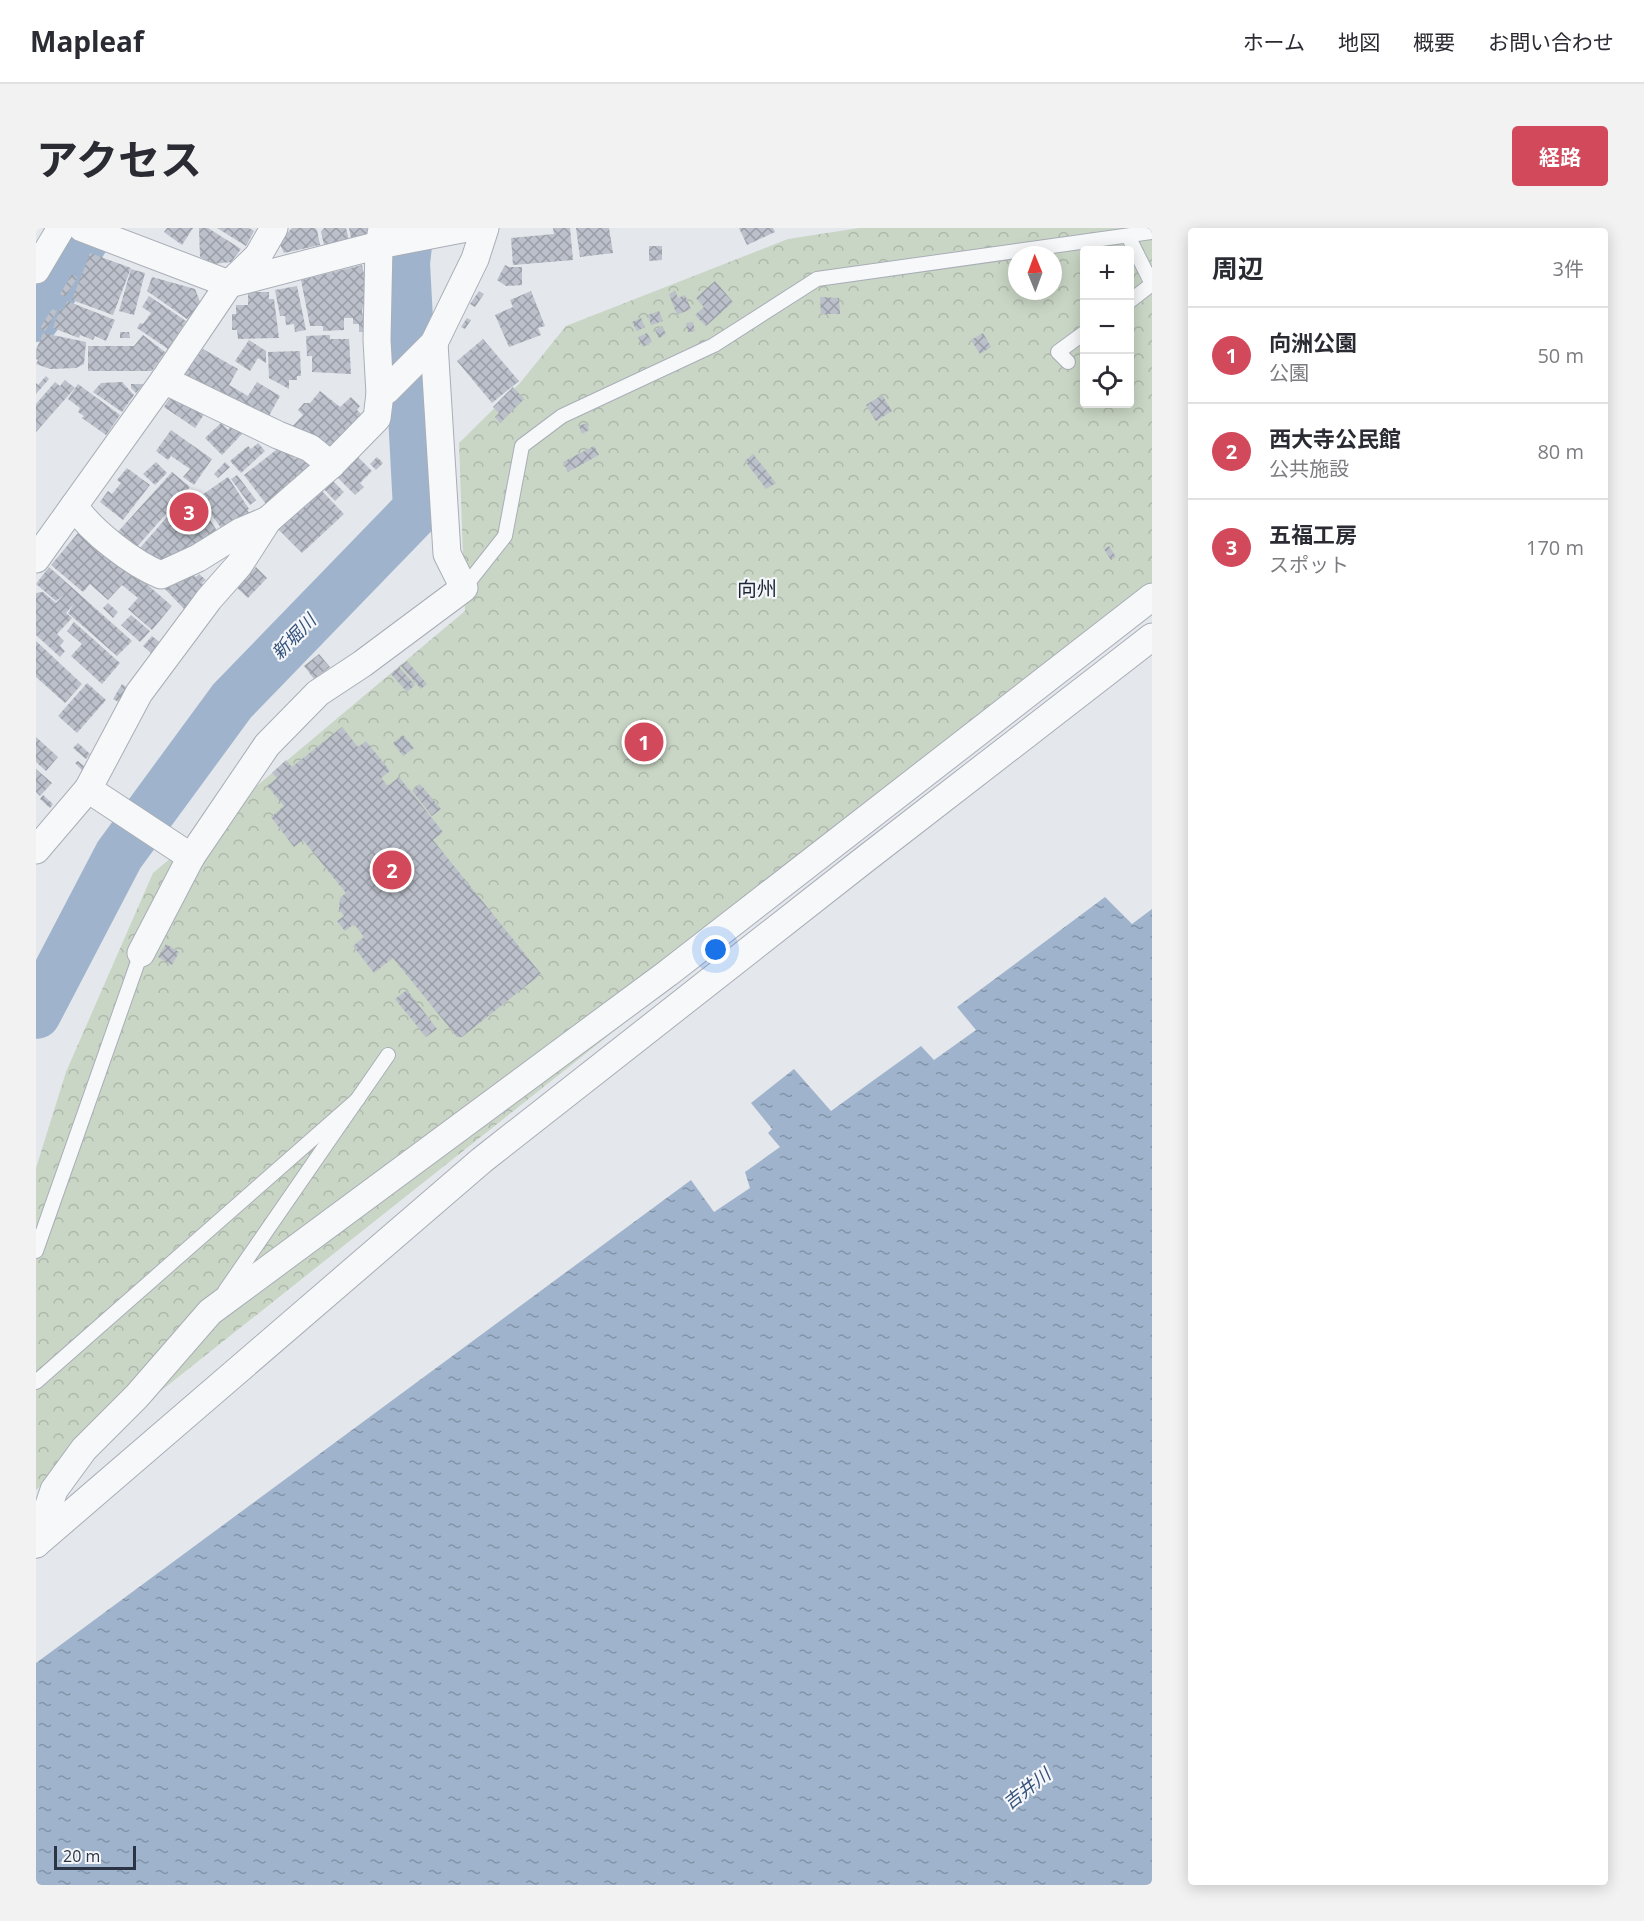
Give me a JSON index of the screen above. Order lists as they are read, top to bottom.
{
  "districts": ["向州"],
  "water": ["新堀川", "吉井川"],
  "scale_bar": "20 m",
  "north": "top",
  "page": {
    "header": "Mapleaf",
    "nav": [
      "ホーム",
      "地図",
      "概要",
      "お問い合わせ"
    ],
    "title": "アクセス",
    "buttons": "経路",
    "heading": ["周辺", "3件"],
    "map_buttons": ["+", "−"],
    "list": [
      {
        "mark": "1",
        "name": "向洲公園",
        "note": "公園",
        "value": "50 m"
      },
      {
        "mark": "2",
        "name": "西大寺公民館",
        "note": "公共施設",
        "value": "80 m"
      },
      {
        "mark": "3",
        "name": "五福工房",
        "note": "スポット",
        "value": "170 m"
      }
    ],
    "pins": ["3", "1", "2"],
    "scale": "20 m"
  }
}
